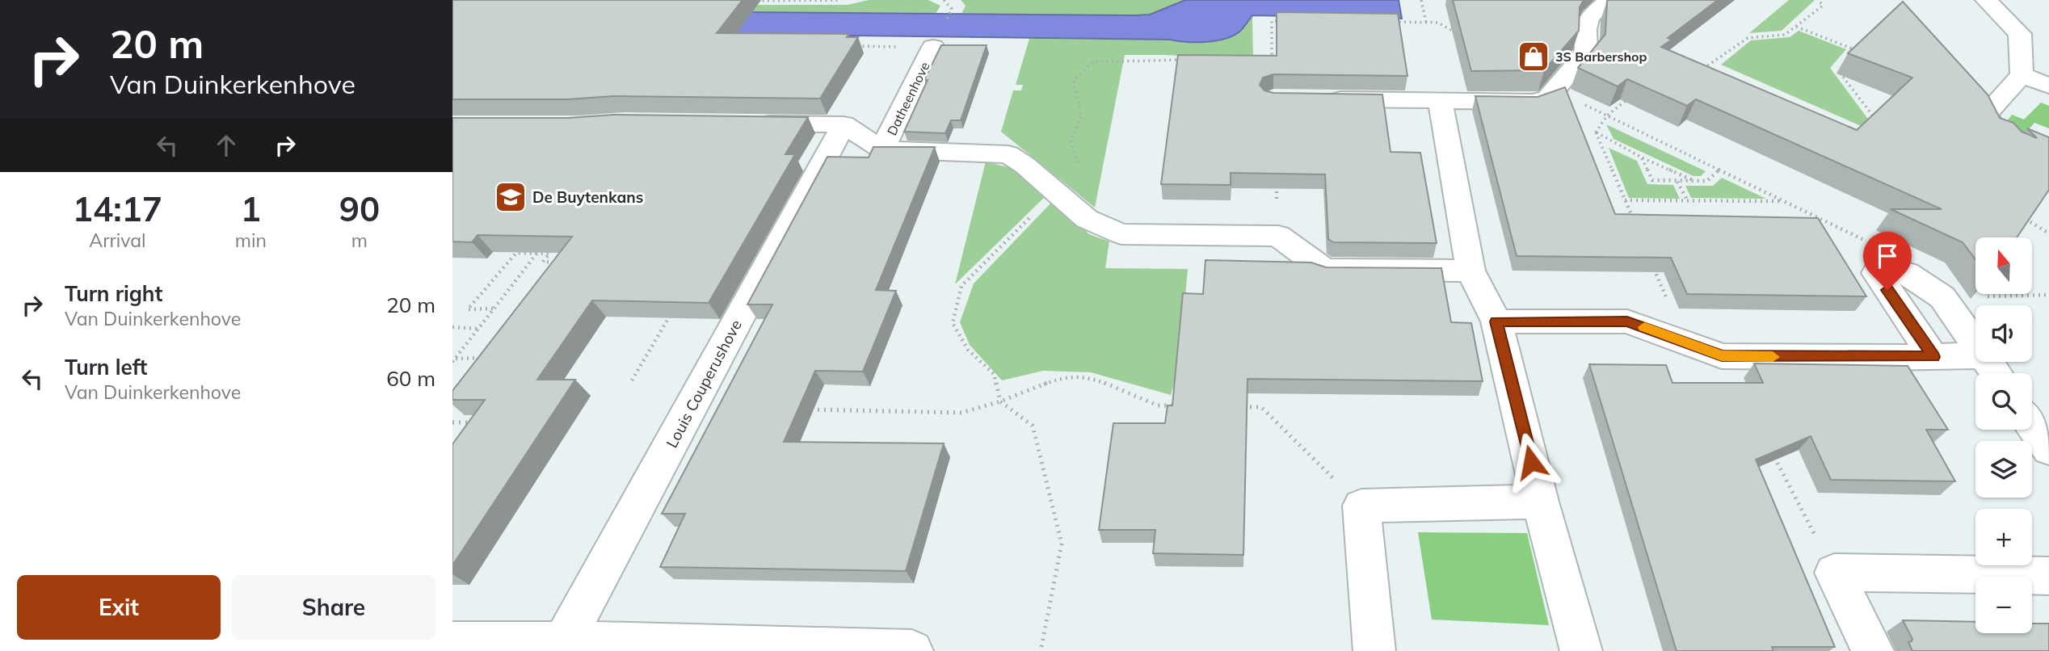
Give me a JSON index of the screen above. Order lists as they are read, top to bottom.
{
  "streets": {
    "street": ["Datheenhove", "Louis Couperushove"]
  },
  "places": {
    "shop": ["3S Barbershop"],
    "school or university": ["De Buytenkans"]
  },
  "north": "top",
  "page": {
    "turn": ["20 m", "Van Duinkerkenhove"],
    "eta": [
      "14:17",
      "Arrival",
      "1",
      "min",
      "90",
      "m"
    ],
    "map_buttons": ["+", "−"],
    "list": [
      {
        "name": "Turn right",
        "note": "Van Duinkerkenhove",
        "value": "20 m"
      },
      {
        "name": "Turn left",
        "note": "Van Duinkerkenhove",
        "value": "60 m"
      }
    ],
    "buttons": ["Exit", "Share"]
  }
}
